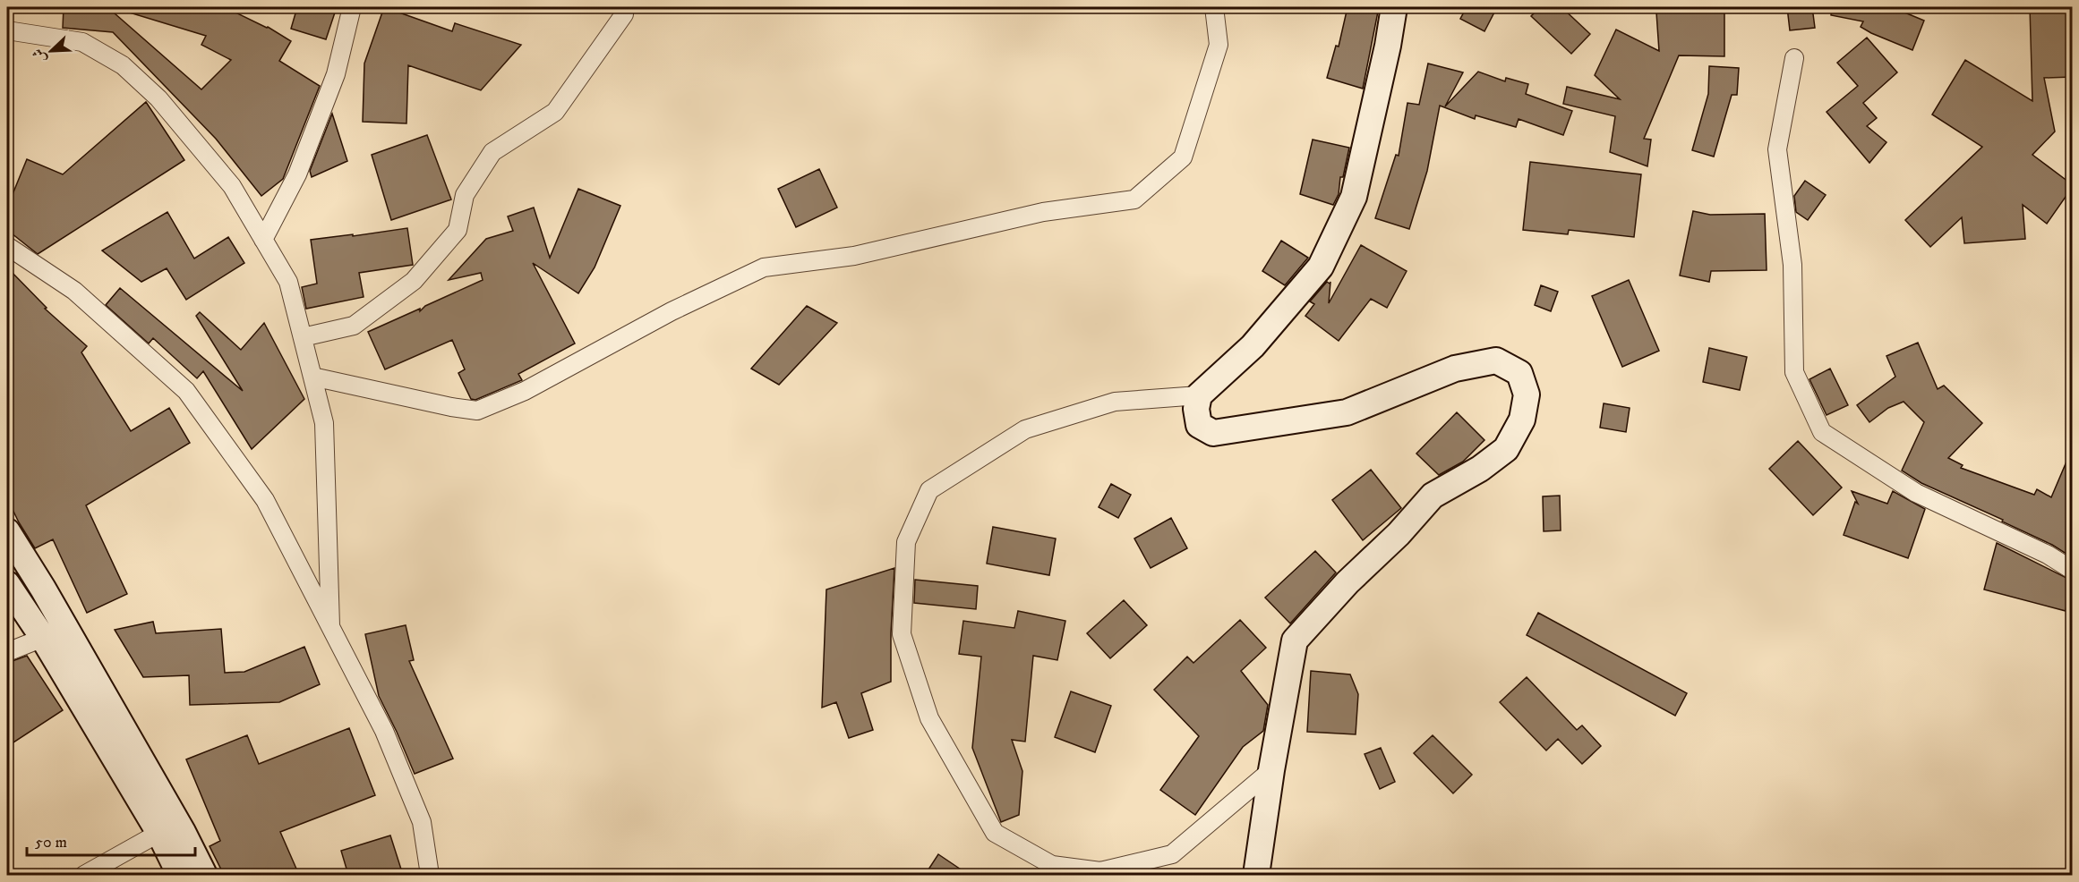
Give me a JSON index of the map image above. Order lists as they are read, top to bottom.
{
  "scale_bar": "50 m",
  "north": "bottom left"
}
